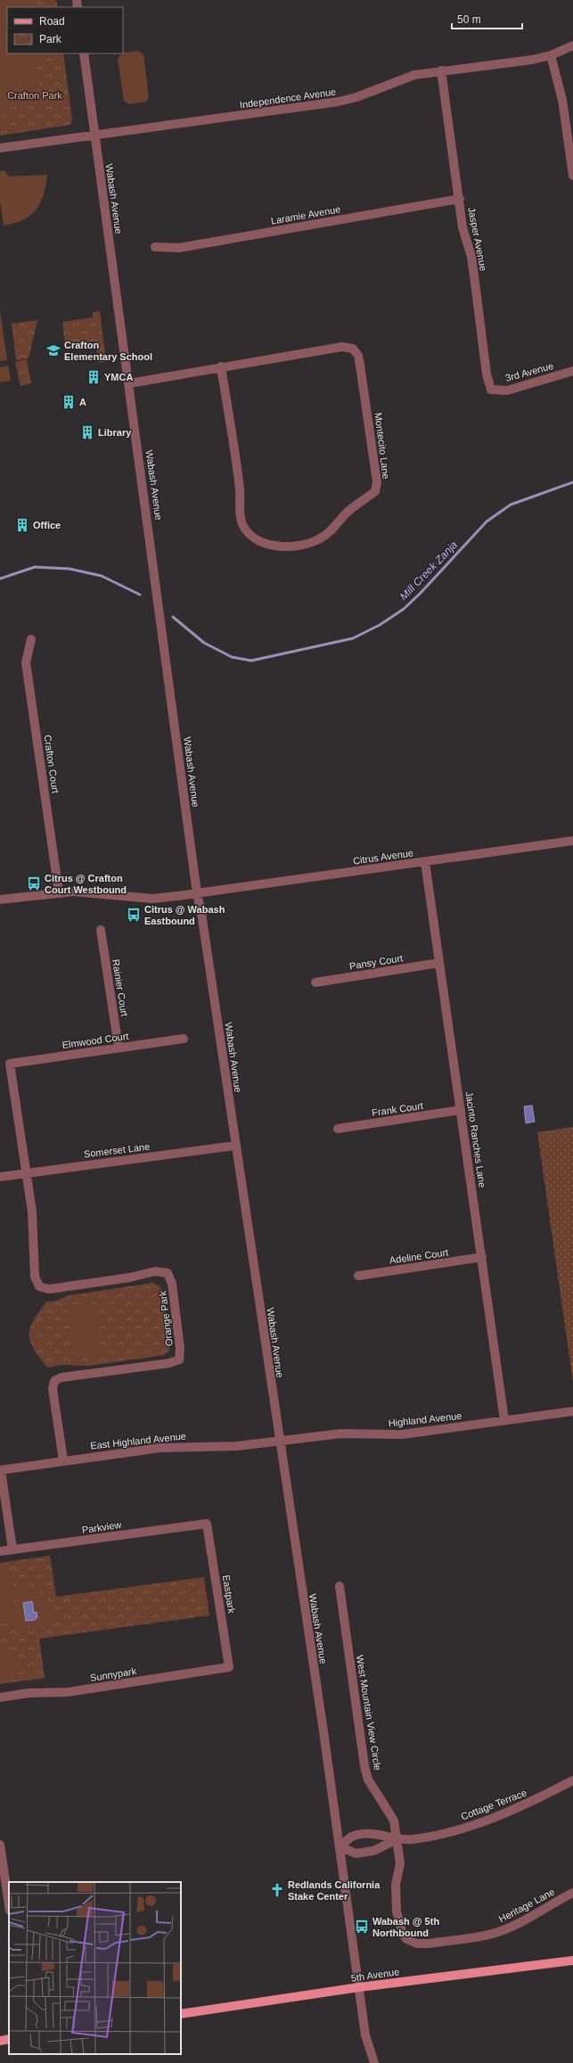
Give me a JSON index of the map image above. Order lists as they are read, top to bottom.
{
  "streets": {
    "main road": ["5th Avenue"],
    "street": [
      "Independence Avenue",
      "Wabash Avenue",
      "Laramie Avenue",
      "Jasper Avenue",
      "3rd Avenue",
      "Montecito Lane",
      "Crafton Court",
      "Citrus Avenue",
      "Pansy Court",
      "Rainier Court",
      "Elmwood Court",
      "Frank Court",
      "Jacinto Ranches Lane",
      "Somerset Lane",
      "Adeline Court",
      "Orange Park",
      "Highland Avenue",
      "East Highland Avenue",
      "Parkview",
      "Eastpark",
      "Sunnypark",
      "West Mountain View Circle",
      "Cottage Terrace",
      "Heritage Lane"
    ]
  },
  "crossings": [
    ["Independence Avenue", "Wabash Avenue"],
    ["Independence Avenue", "Jasper Avenue"],
    ["Wabash Avenue", "Montecito Lane"],
    ["Wabash Avenue", "Citrus Avenue"],
    ["Wabash Avenue", "Somerset Lane"],
    ["Wabash Avenue", "Highland Avenue"],
    ["Wabash Avenue", "East Highland Avenue"],
    ["Wabash Avenue", "Cottage Terrace"],
    ["Wabash Avenue", "5th Avenue"],
    ["Laramie Avenue", "Jasper Avenue"],
    ["Jasper Avenue", "3rd Avenue"],
    ["Crafton Court", "Citrus Avenue"],
    ["Citrus Avenue", "Jacinto Ranches Lane"],
    ["Pansy Court", "Jacinto Ranches Lane"],
    ["Rainier Court", "Elmwood Court"],
    ["Elmwood Court", "Somerset Lane"],
    ["Elmwood Court", "Orange Park"],
    ["Frank Court", "Jacinto Ranches Lane"],
    ["Jacinto Ranches Lane", "Adeline Court"],
    ["Jacinto Ranches Lane", "Highland Avenue"],
    ["Somerset Lane", "Orange Park"],
    ["Orange Park", "East Highland Avenue"],
    ["Highland Avenue", "East Highland Avenue"],
    ["Parkview", "Eastpark"],
    ["Eastpark", "Sunnypark"],
    ["West Mountain View Circle", "Cottage Terrace"],
    ["West Mountain View Circle", "Heritage Lane"]
  ],
  "water": ["Mill Creek Zanja"],
  "parks": ["Crafton Park"],
  "places": {
    "school or university": ["Crafton Elementary School"],
    "building": [
      "YMCA",
      "A",
      "Library",
      "Office"
    ],
    "bus stop": ["Citrus @ Crafton Court Westbound", "Citrus @ Wabash Eastbound", "Wabash @ 5th Northbound"],
    "church": ["Redlands California Stake Center"]
  },
  "legend": ["Road", "Park"],
  "scale_bar": "50 m"
}
